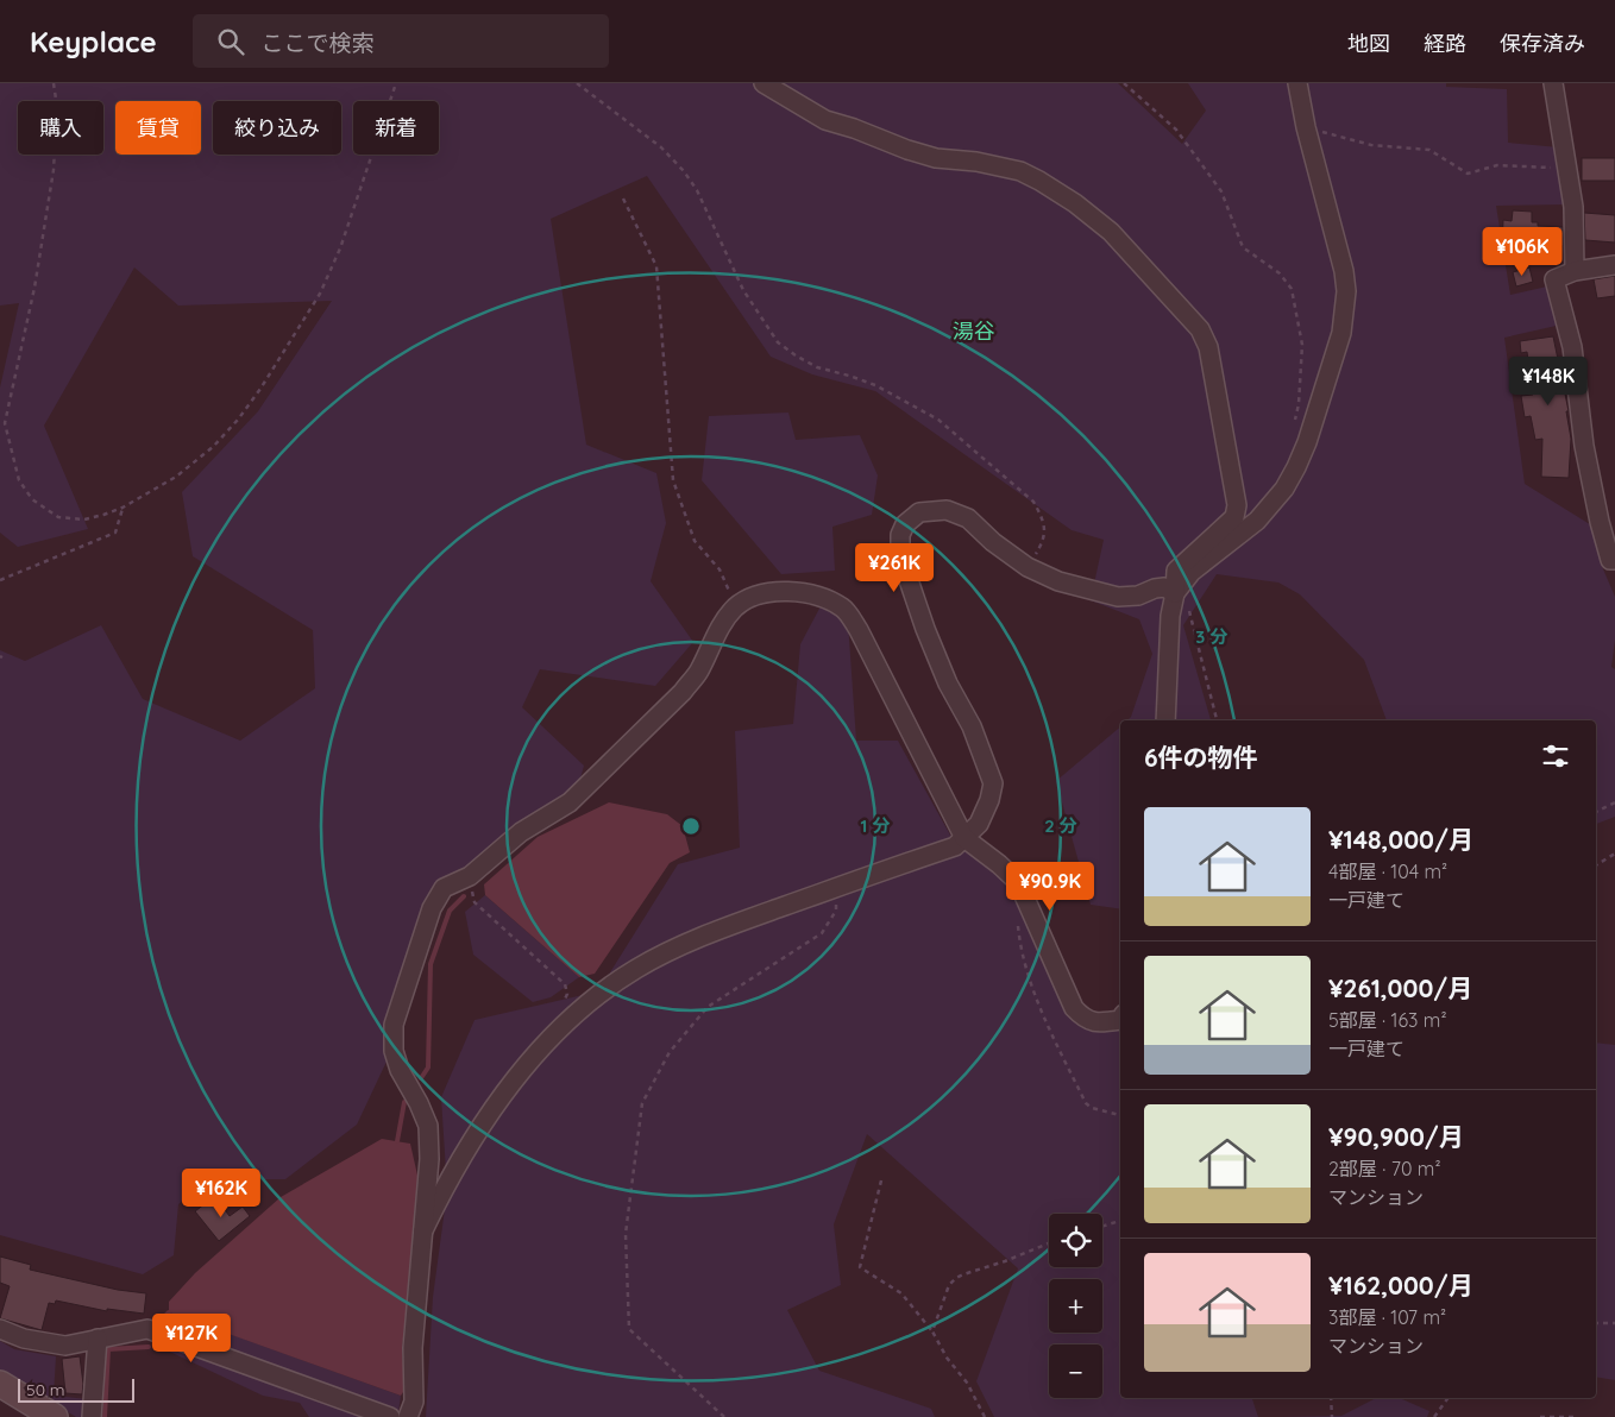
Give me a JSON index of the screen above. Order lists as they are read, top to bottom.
{
  "districts": ["湯谷"],
  "scale_bar": "50 m",
  "page": {
    "header": "Keyplace",
    "search": "ここで検索",
    "nav": ["地図", "経路", "保存済み"],
    "chip": [
      "購入",
      "賃貸",
      "絞り込み",
      "新着"
    ],
    "price": [
      "¥106K",
      "¥148K",
      "¥261K",
      "¥90.9K",
      "¥162K",
      "¥127K"
    ],
    "heading": "6件の物件",
    "list": [
      {
        "name": "¥148,000/月",
        "note": "4部屋 · 104 m² · 一戸建て"
      },
      {
        "name": "¥261,000/月",
        "note": "5部屋 · 163 m² · 一戸建て"
      },
      {
        "name": "¥90,900/月",
        "note": "2部屋 · 70 m² · マンション"
      },
      {
        "name": "¥162,000/月",
        "note": "3部屋 · 107 m² · マンション"
      }
    ],
    "map_buttons": ["+", "−"],
    "scale": "50 m"
  },
  "rings": ["3 分", "1 分", "2 分"]
}
